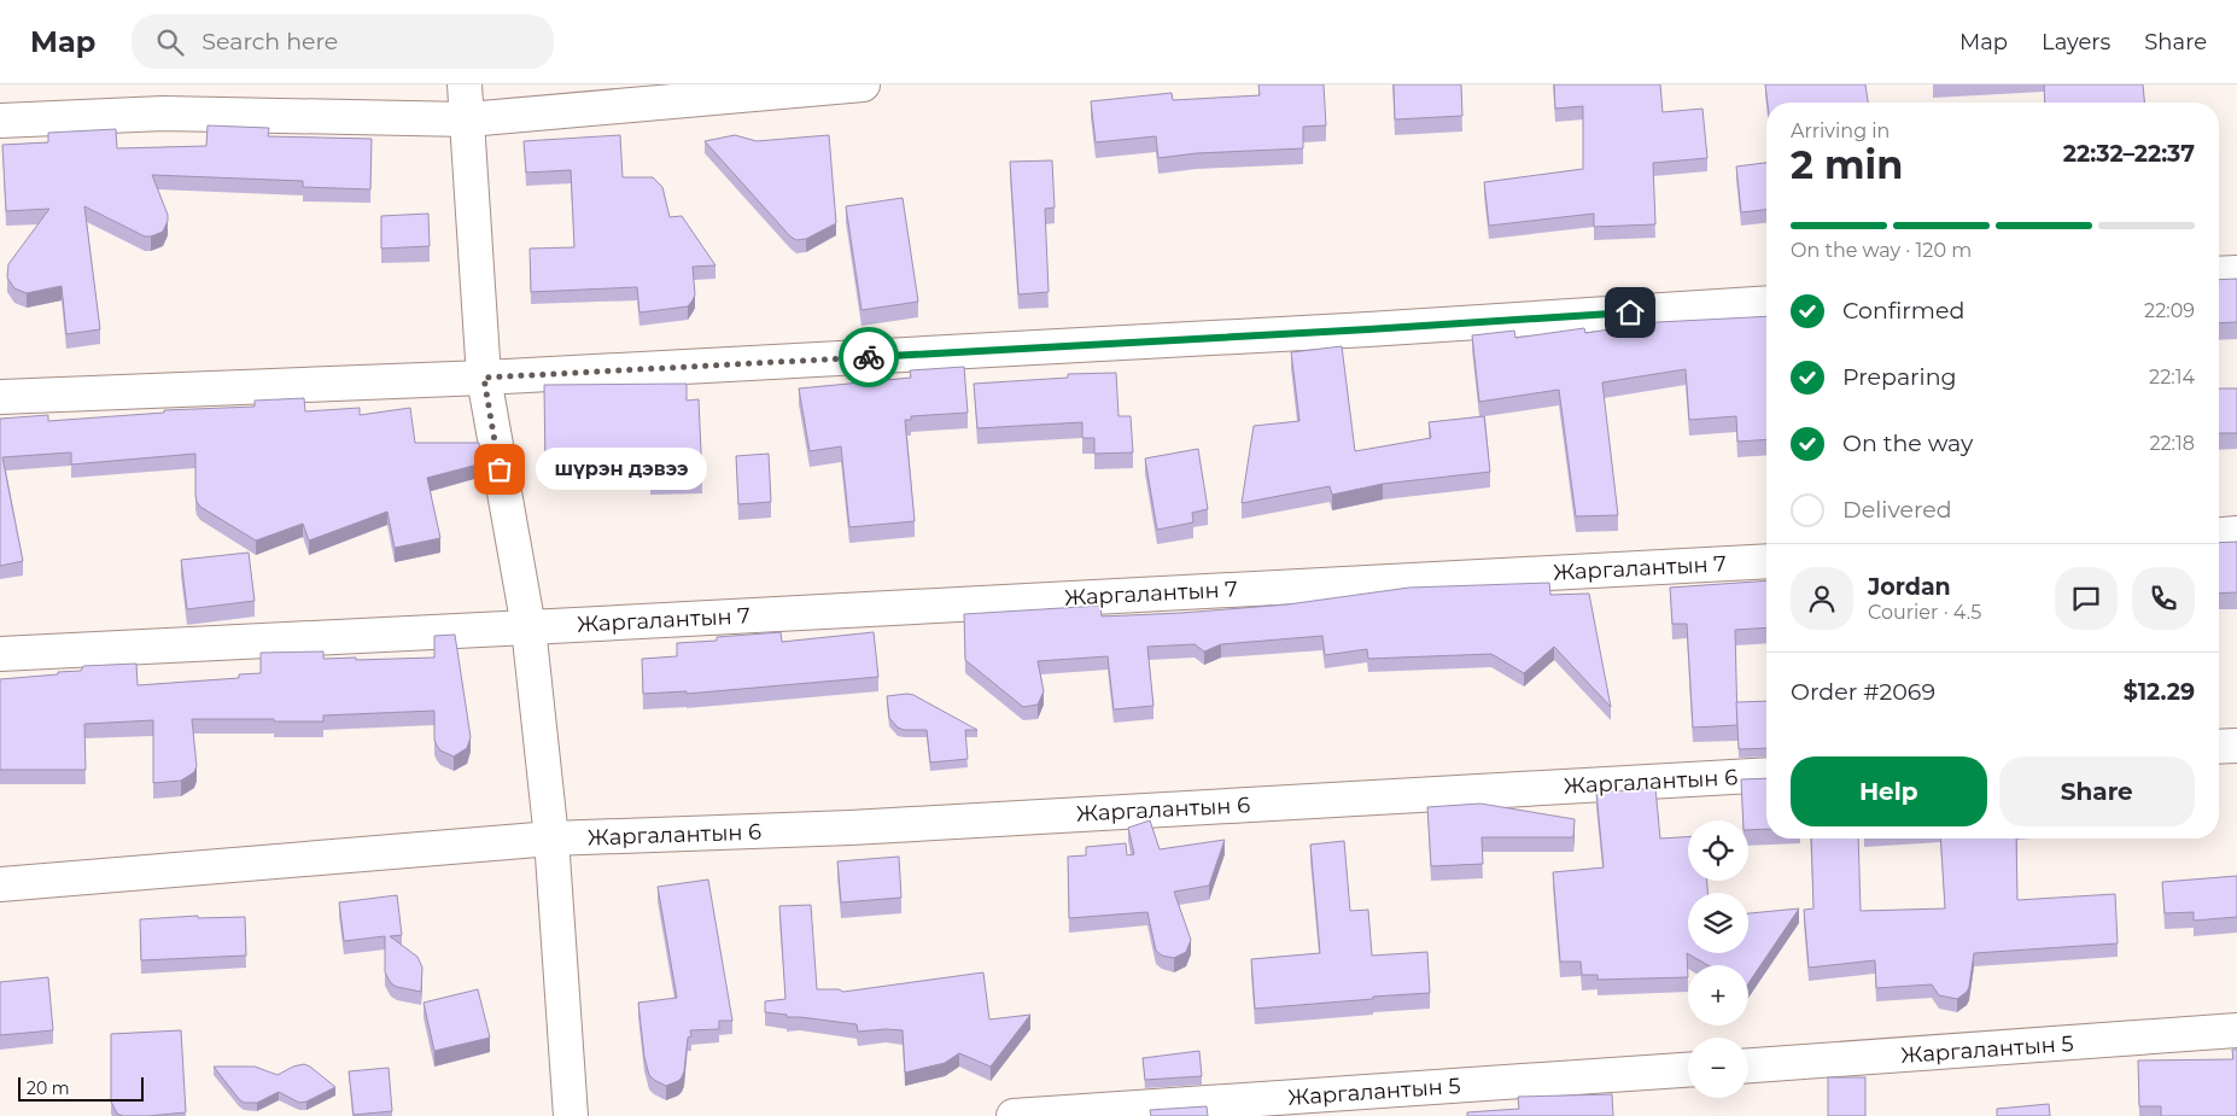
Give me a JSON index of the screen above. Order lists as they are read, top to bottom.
{
  "streets": {
    "street": ["Жаргалантын 7", "Жаргалантын 6", "Жаргалантын 5"]
  },
  "places": ["шүрэн дэвээ"],
  "scale_bar": "20 m",
  "page": {
    "header": "Map",
    "search": "Search here",
    "nav": ["Map", "Layers", "Share"],
    "heading": ["2 min", "Arriving in", "22:32–22:37"],
    "panel": [
      "Jordan",
      "Courier · 4.5",
      "Order #2069",
      "$12.29"
    ],
    "bar": "On the way · 120 m",
    "list": [
      ["Confirmed", "22:09"],
      ["Preparing", "22:14"],
      ["On the way", "22:18"],
      "Delivered"
    ],
    "bubble": "шүрэн дэвээ",
    "buttons": ["Help", "Share"],
    "map_buttons": ["+", "−"],
    "scale": "20 m"
  }
}
